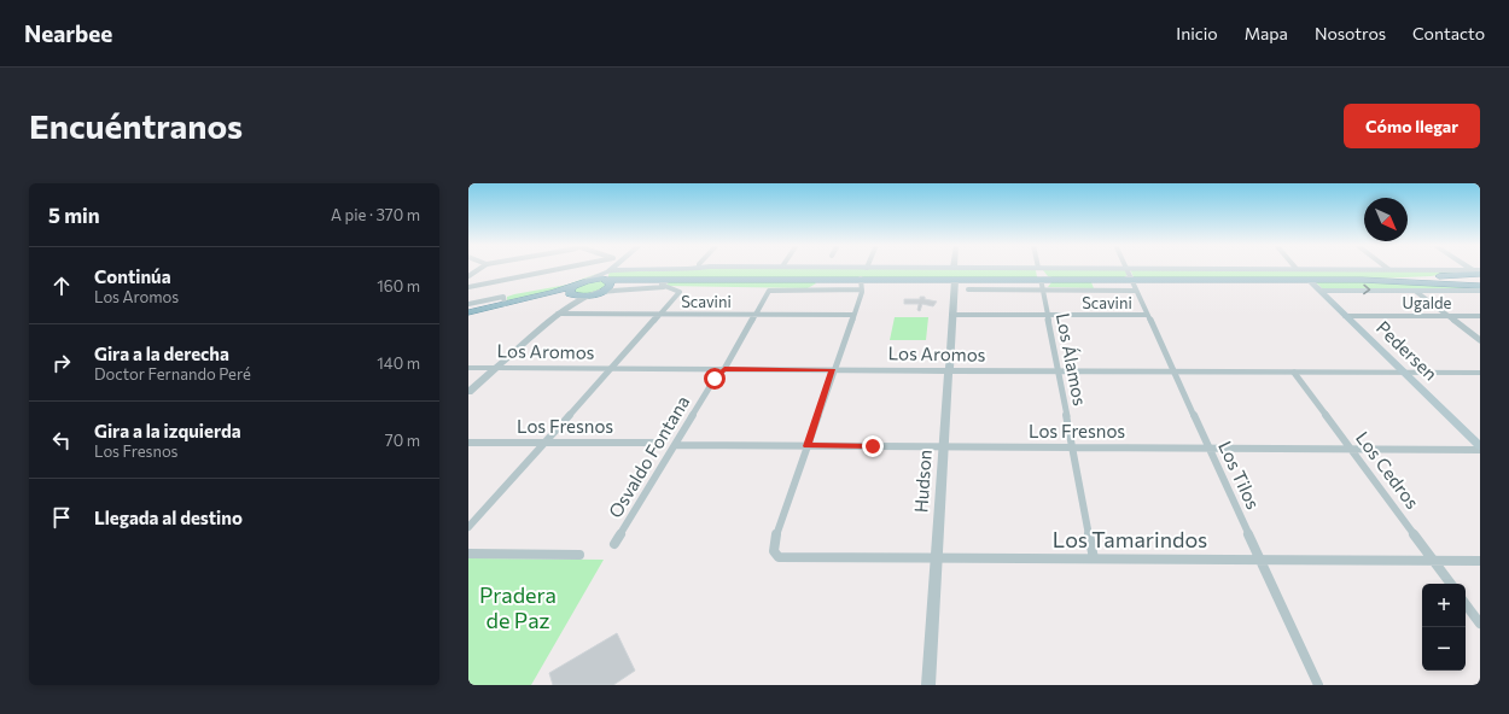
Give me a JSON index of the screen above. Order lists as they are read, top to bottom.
{
  "streets": {
    "main road": ["Pedersen"],
    "street": [
      "Scavini",
      "Ugalde",
      "Los Aromos",
      "Los Álamos",
      "Los Fresnos",
      "Osvaldo Fontana",
      "Los Cedros",
      "Los Tilos",
      "Hudson",
      "Los Tamarindos"
    ]
  },
  "crossings": [
    ["Scavini", "Los Álamos"],
    ["Scavini", "Osvaldo Fontana"],
    ["Scavini", "Los Tilos"],
    ["Scavini", "Hudson"],
    ["Ugalde", "Pedersen"],
    ["Pedersen", "Los Aromos"],
    ["Pedersen", "Los Fresnos"],
    ["Los Aromos", "Los Álamos"],
    ["Los Aromos", "Osvaldo Fontana"],
    ["Los Aromos", "Los Cedros"],
    ["Los Aromos", "Los Tilos"],
    ["Los Aromos", "Hudson"],
    ["Los Álamos", "Los Fresnos"],
    ["Los Álamos", "Los Tamarindos"],
    ["Los Fresnos", "Osvaldo Fontana"],
    ["Los Fresnos", "Los Cedros"],
    ["Los Fresnos", "Los Tilos"],
    ["Los Fresnos", "Hudson"],
    ["Los Fresnos", "Los Tamarindos"],
    ["Los Cedros", "Los Tamarindos"],
    ["Los Tilos", "Los Tamarindos"],
    ["Hudson", "Los Tamarindos"]
  ],
  "parks": ["Pradera de Paz"],
  "north": "bottom right",
  "page": {
    "header": "Nearbee",
    "nav": [
      "Inicio",
      "Mapa",
      "Nosotros",
      "Contacto"
    ],
    "buttons": "Cómo llegar",
    "title": "Encuéntranos",
    "heading": ["5 min", "A pie · 370 m"],
    "list": [
      ["Continúa", "Los Aromos", "160 m"],
      ["Gira a la derecha", "Doctor Fernando Peré", "140 m"],
      ["Gira a la izquierda", "Los Fresnos", "70 m"],
      "Llegada al destino"
    ],
    "map_buttons": ["+", "−"]
  }
}
